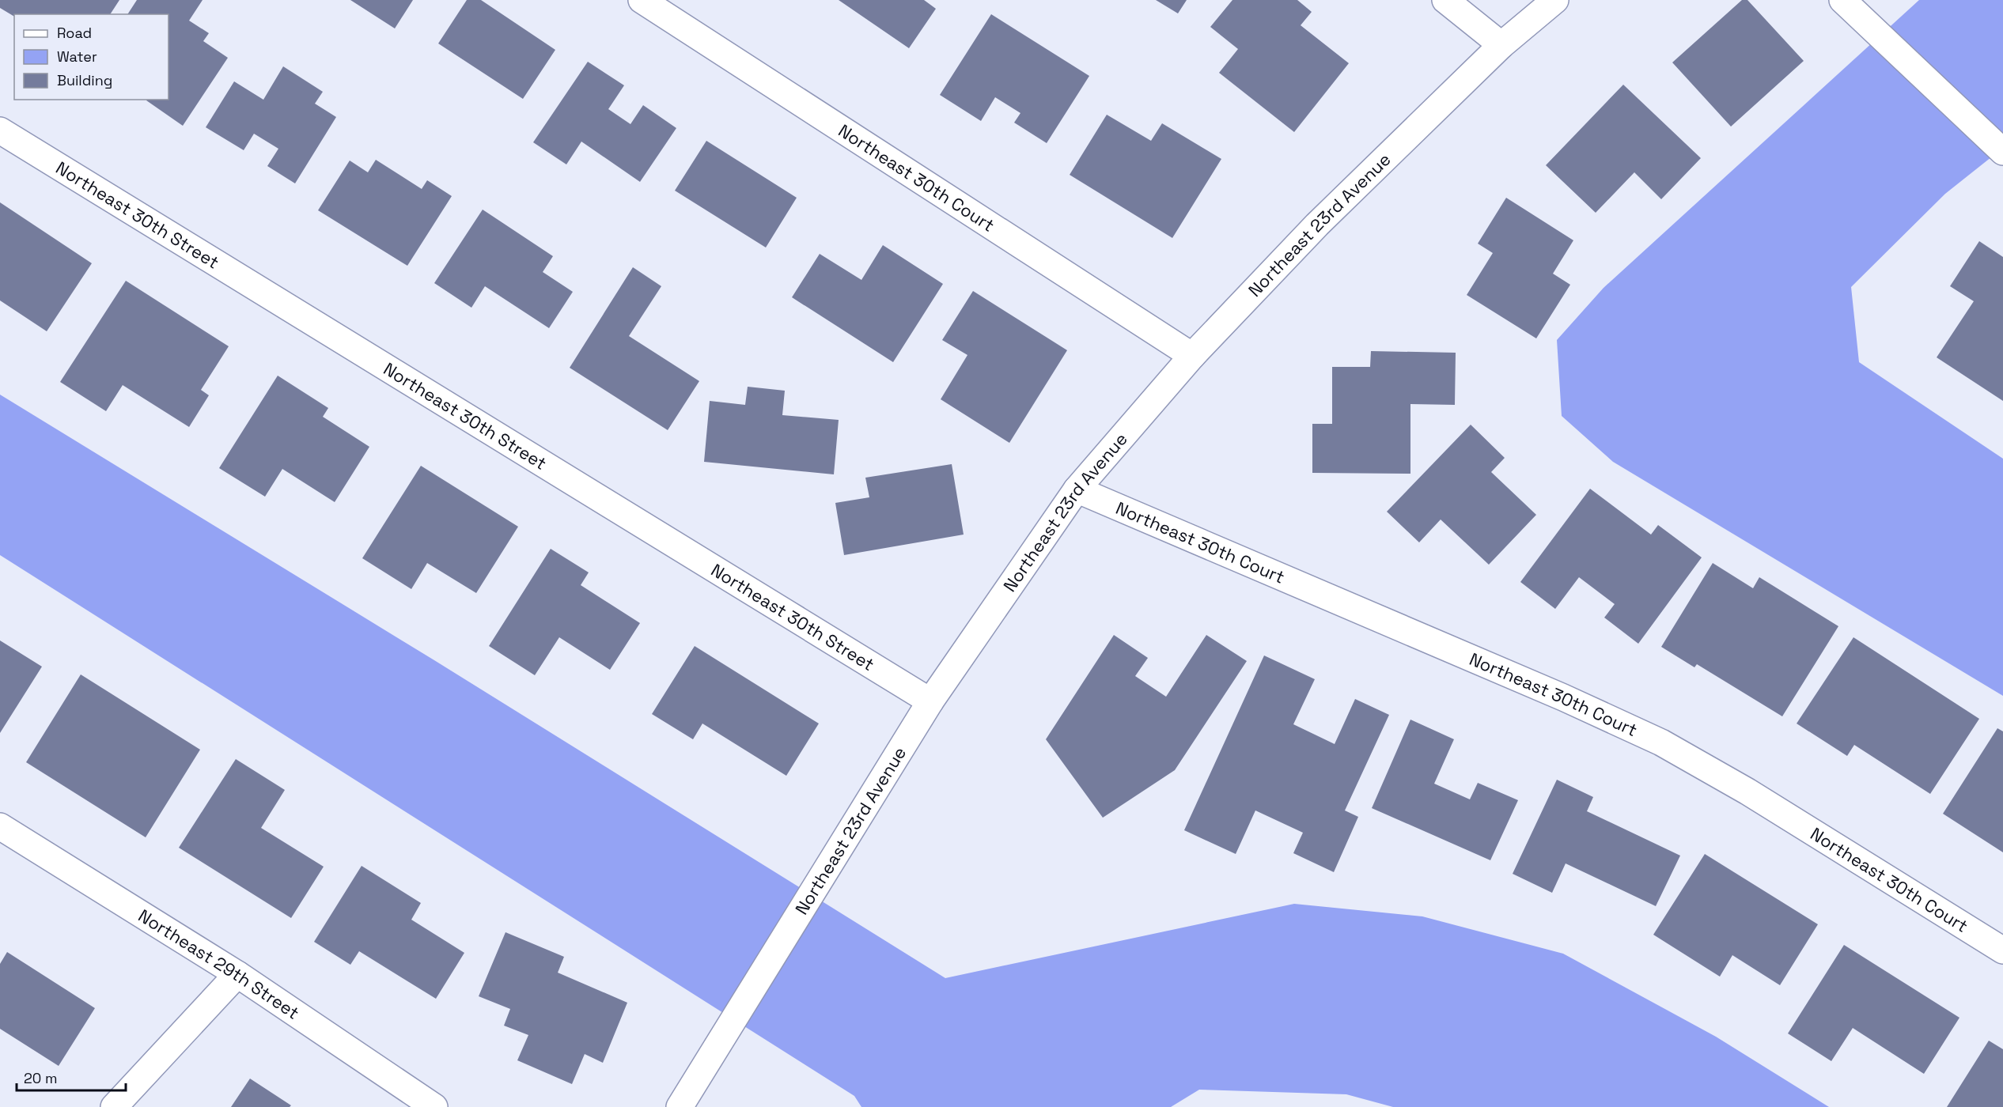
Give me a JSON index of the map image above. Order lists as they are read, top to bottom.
{
  "streets": {
    "street": [
      "Northeast 30th Court",
      "Northeast 30th Street",
      "Northeast 23rd Avenue",
      "Northeast 29th Street"
    ]
  },
  "crossings": [
    ["Northeast 30th Court", "Northeast 23rd Avenue"],
    ["Northeast 30th Street", "Northeast 23rd Avenue"]
  ],
  "legend": ["Road", "Water", "Building"],
  "scale_bar": "20 m"
}
